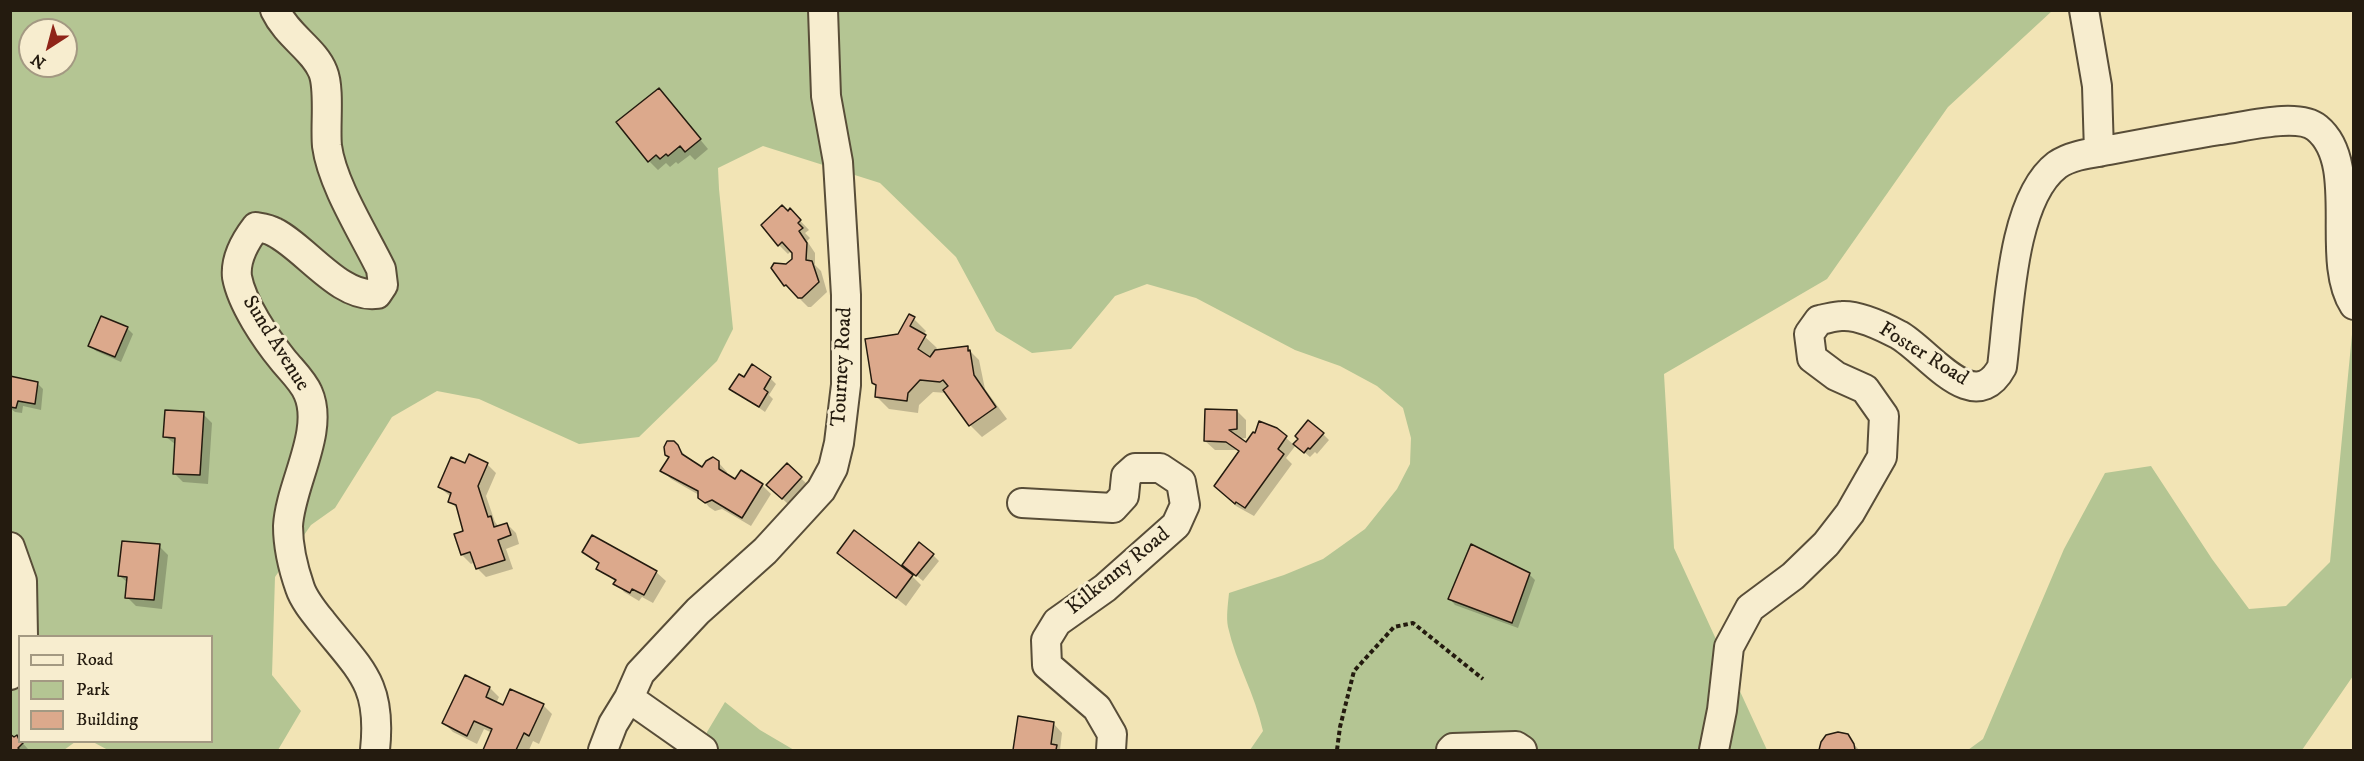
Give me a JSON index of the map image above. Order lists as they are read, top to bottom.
{
  "streets": {
    "street": [
      "Sund Avenue",
      "Foster Road",
      "Tourney Road",
      "Kilkenny Road"
    ]
  },
  "legend": ["Road", "Park", "Building"],
  "north": "bottom left"
}
